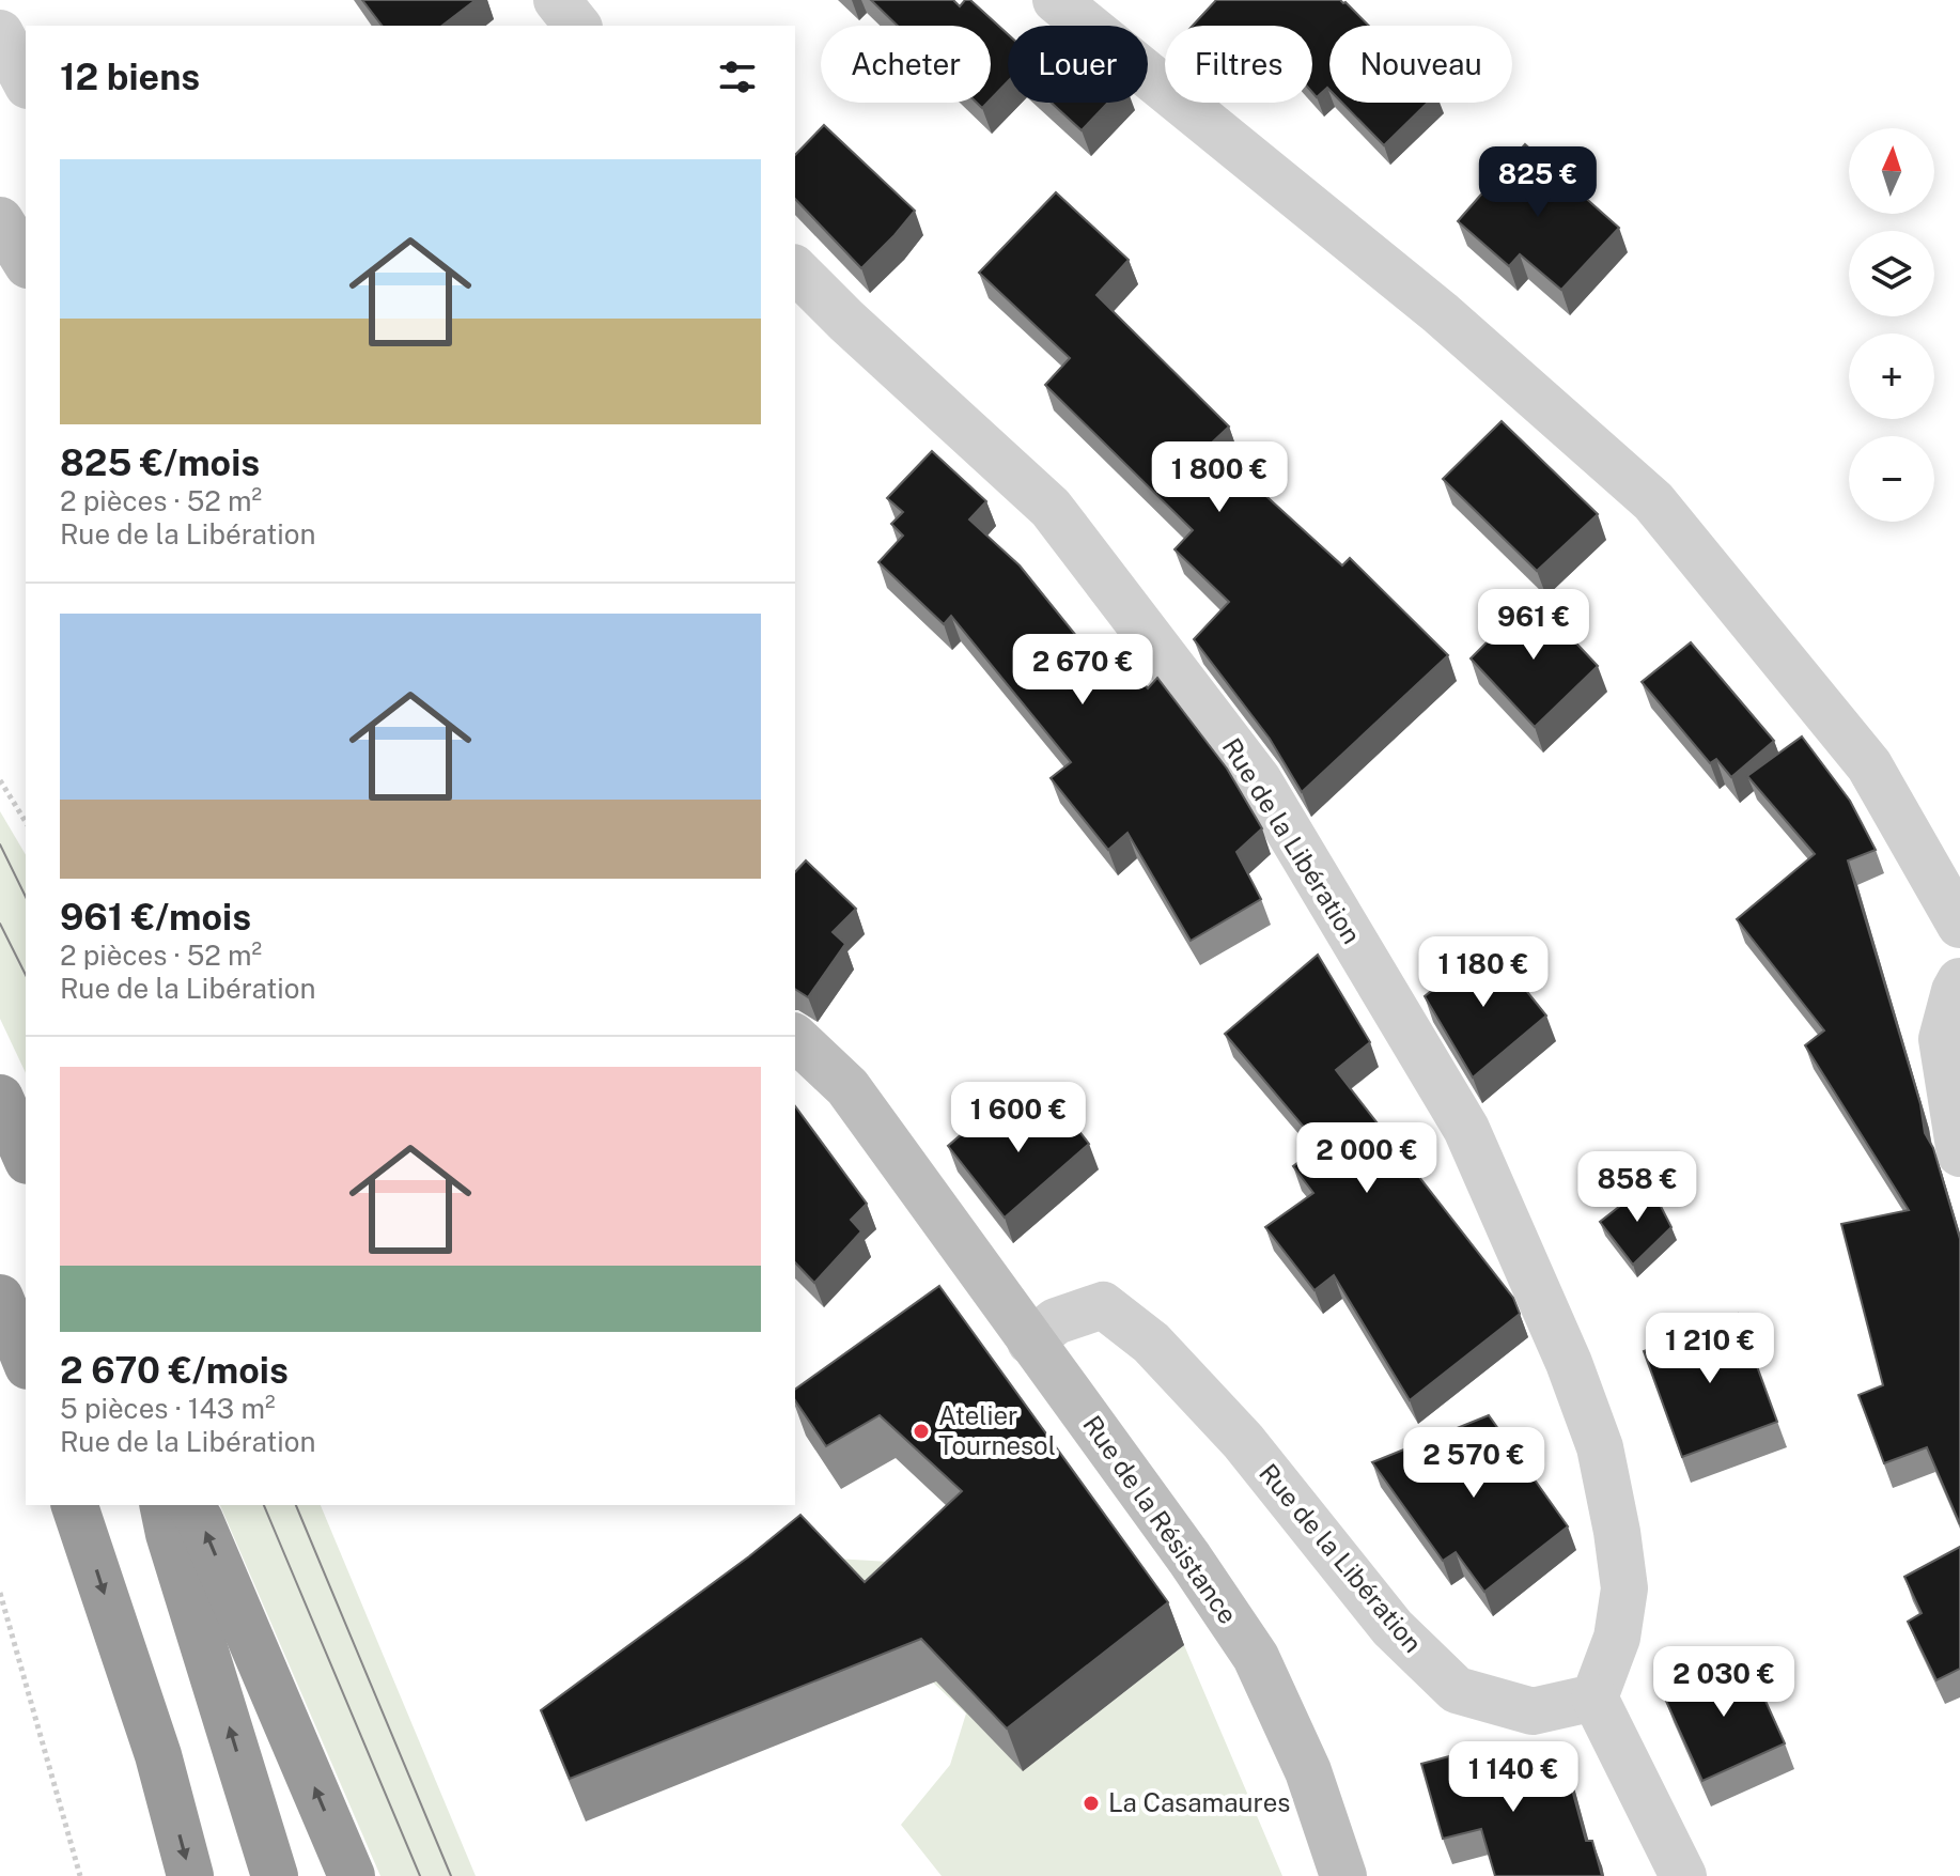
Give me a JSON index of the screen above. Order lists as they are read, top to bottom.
{
  "streets": {
    "street": ["Rue de la Libération", "Rue de la Résistance"]
  },
  "crossings": [
    ["Rue de la Libération", "Rue de la Résistance"]
  ],
  "places": ["Atelier Tournesol", "La Casamaures"],
  "north": "top",
  "page": {
    "chip": [
      "Acheter",
      "Louer",
      "Filtres",
      "Nouveau"
    ],
    "heading": "12 biens",
    "map_buttons": ["+", "−"],
    "list": [
      {
        "name": "825 €/mois",
        "note": "2 pièces · 52 m² · Rue de la Libération"
      },
      {
        "name": "961 €/mois",
        "note": "2 pièces · 52 m² · Rue de la Libération"
      },
      {
        "name": "2 670 €/mois",
        "note": "5 pièces · 143 m² · Rue de la Libération"
      }
    ],
    "price": [
      "825 €",
      "1 800 €",
      "961 €",
      "2 670 €",
      "1 180 €",
      "1 600 €",
      "2 000 €",
      "858 €",
      "1 210 €",
      "2 570 €",
      "2 030 €",
      "1 140 €"
    ]
  }
}
